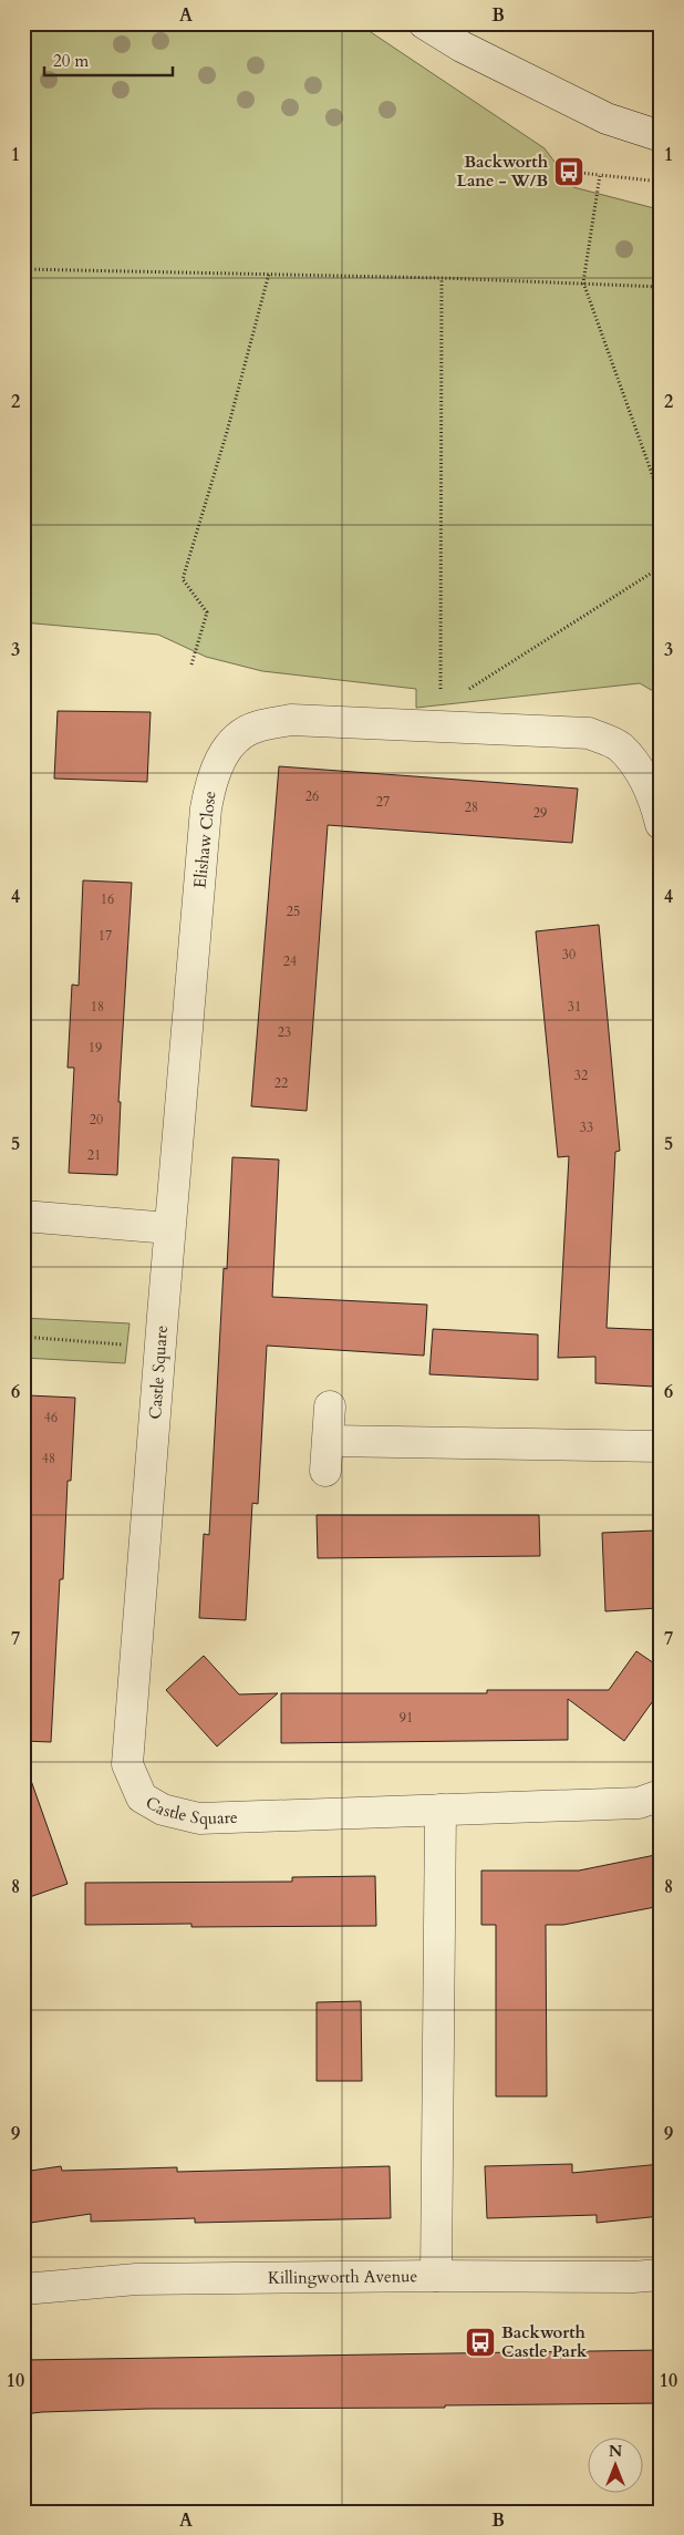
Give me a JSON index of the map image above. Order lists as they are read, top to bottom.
{
  "streets": {
    "street": ["Elishaw Close", "Castle Square", "Killingworth Avenue"]
  },
  "crossings": [
    ["Elishaw Close", "Castle Square"]
  ],
  "places": {
    "bus stop": ["Backworth Lane - W/B", "Backworth Castle Park"]
  },
  "house_numbers": [
    "26",
    "27",
    "28",
    "29",
    "16",
    "25",
    "17",
    "30",
    "24",
    "18",
    "31",
    "23",
    "19",
    "32",
    "22",
    "20",
    "33",
    "21",
    "46",
    "48",
    "91"
  ],
  "scale_bar": "20 m",
  "north": "top",
  "grid": {
    "columns": ["A", "B"],
    "rows": [
      "1",
      "2",
      "3",
      "4",
      "5",
      "6",
      "7",
      "8",
      "9",
      "10"
    ]
  }
}
